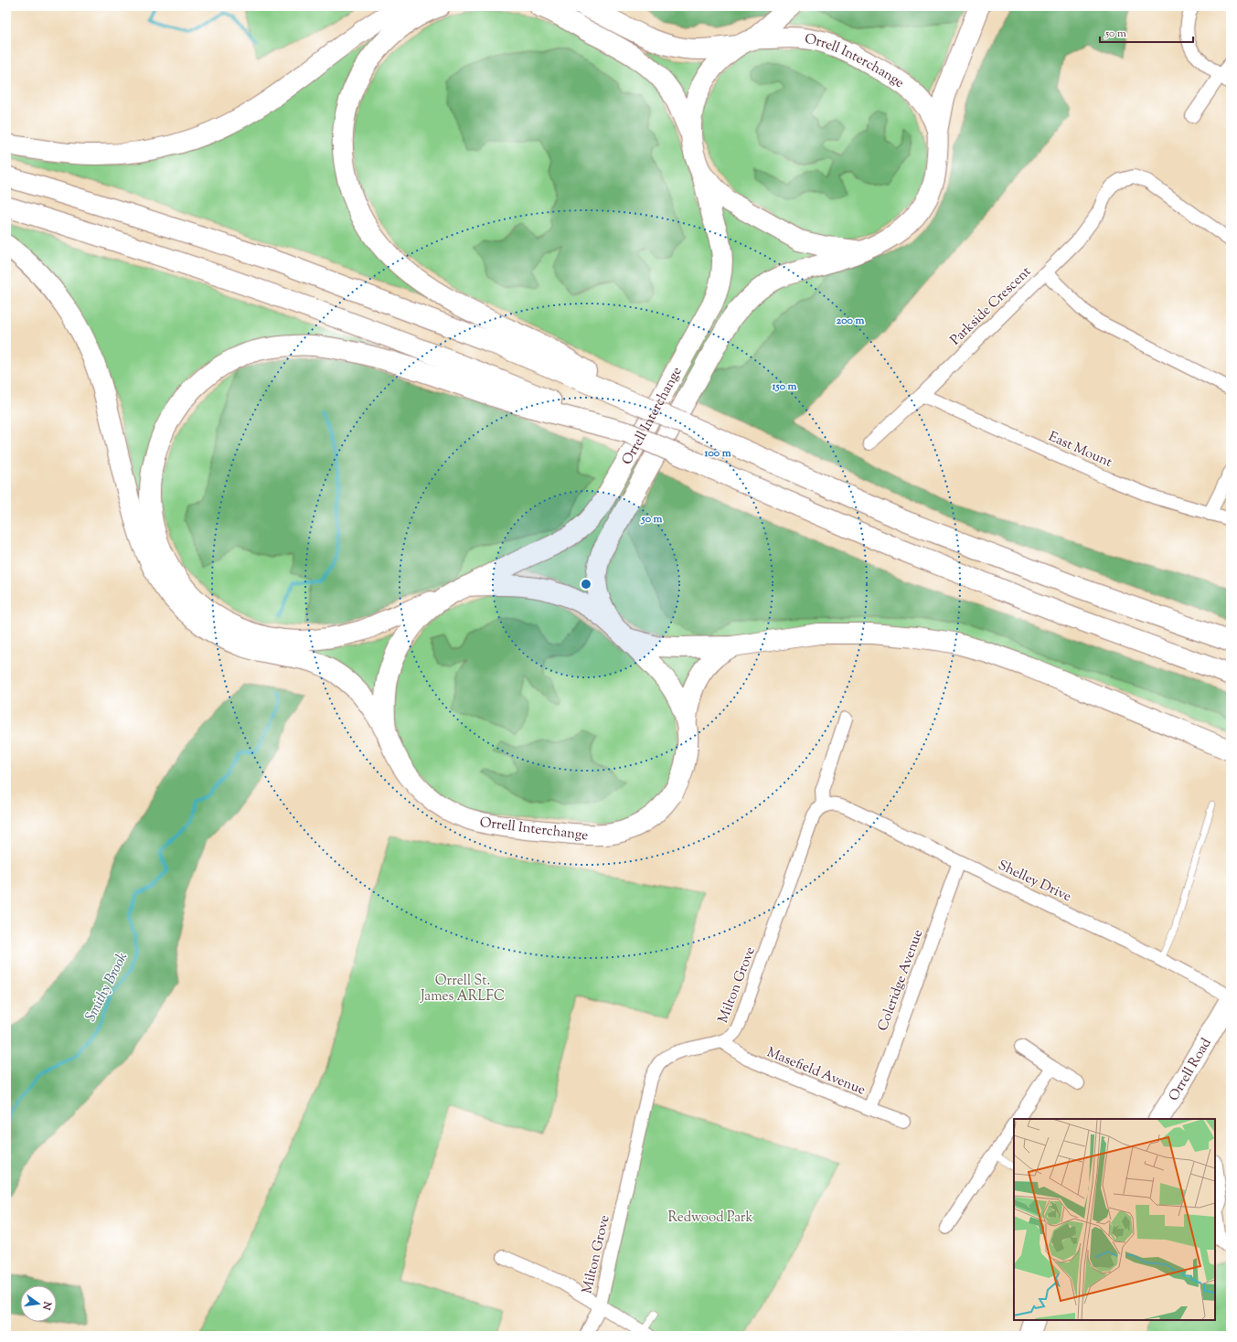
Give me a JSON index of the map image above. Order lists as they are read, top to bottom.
{
  "streets": {
    "highway": ["Orrell Interchange", "Orrell Road"],
    "street": [
      "Parkside Crescent",
      "East Mount",
      "Shelley Drive",
      "Coleridge Avenue",
      "Milton Grove",
      "Masefield Avenue"
    ]
  },
  "crossings": [
    ["Parkside Crescent", "East Mount"],
    ["Shelley Drive", "Coleridge Avenue"],
    ["Shelley Drive", "Milton Grove"],
    ["Shelley Drive", "Orrell Road"],
    ["Coleridge Avenue", "Masefield Avenue"],
    ["Milton Grove", "Masefield Avenue"]
  ],
  "water": ["Smithy Brook"],
  "parks": ["Orrell St. James ARLFC", "Redwood Park"],
  "scale_bar": "50 m",
  "north": "right",
  "rings": [
    "200 m",
    "150 m",
    "100 m",
    "50 m"
  ]
}
